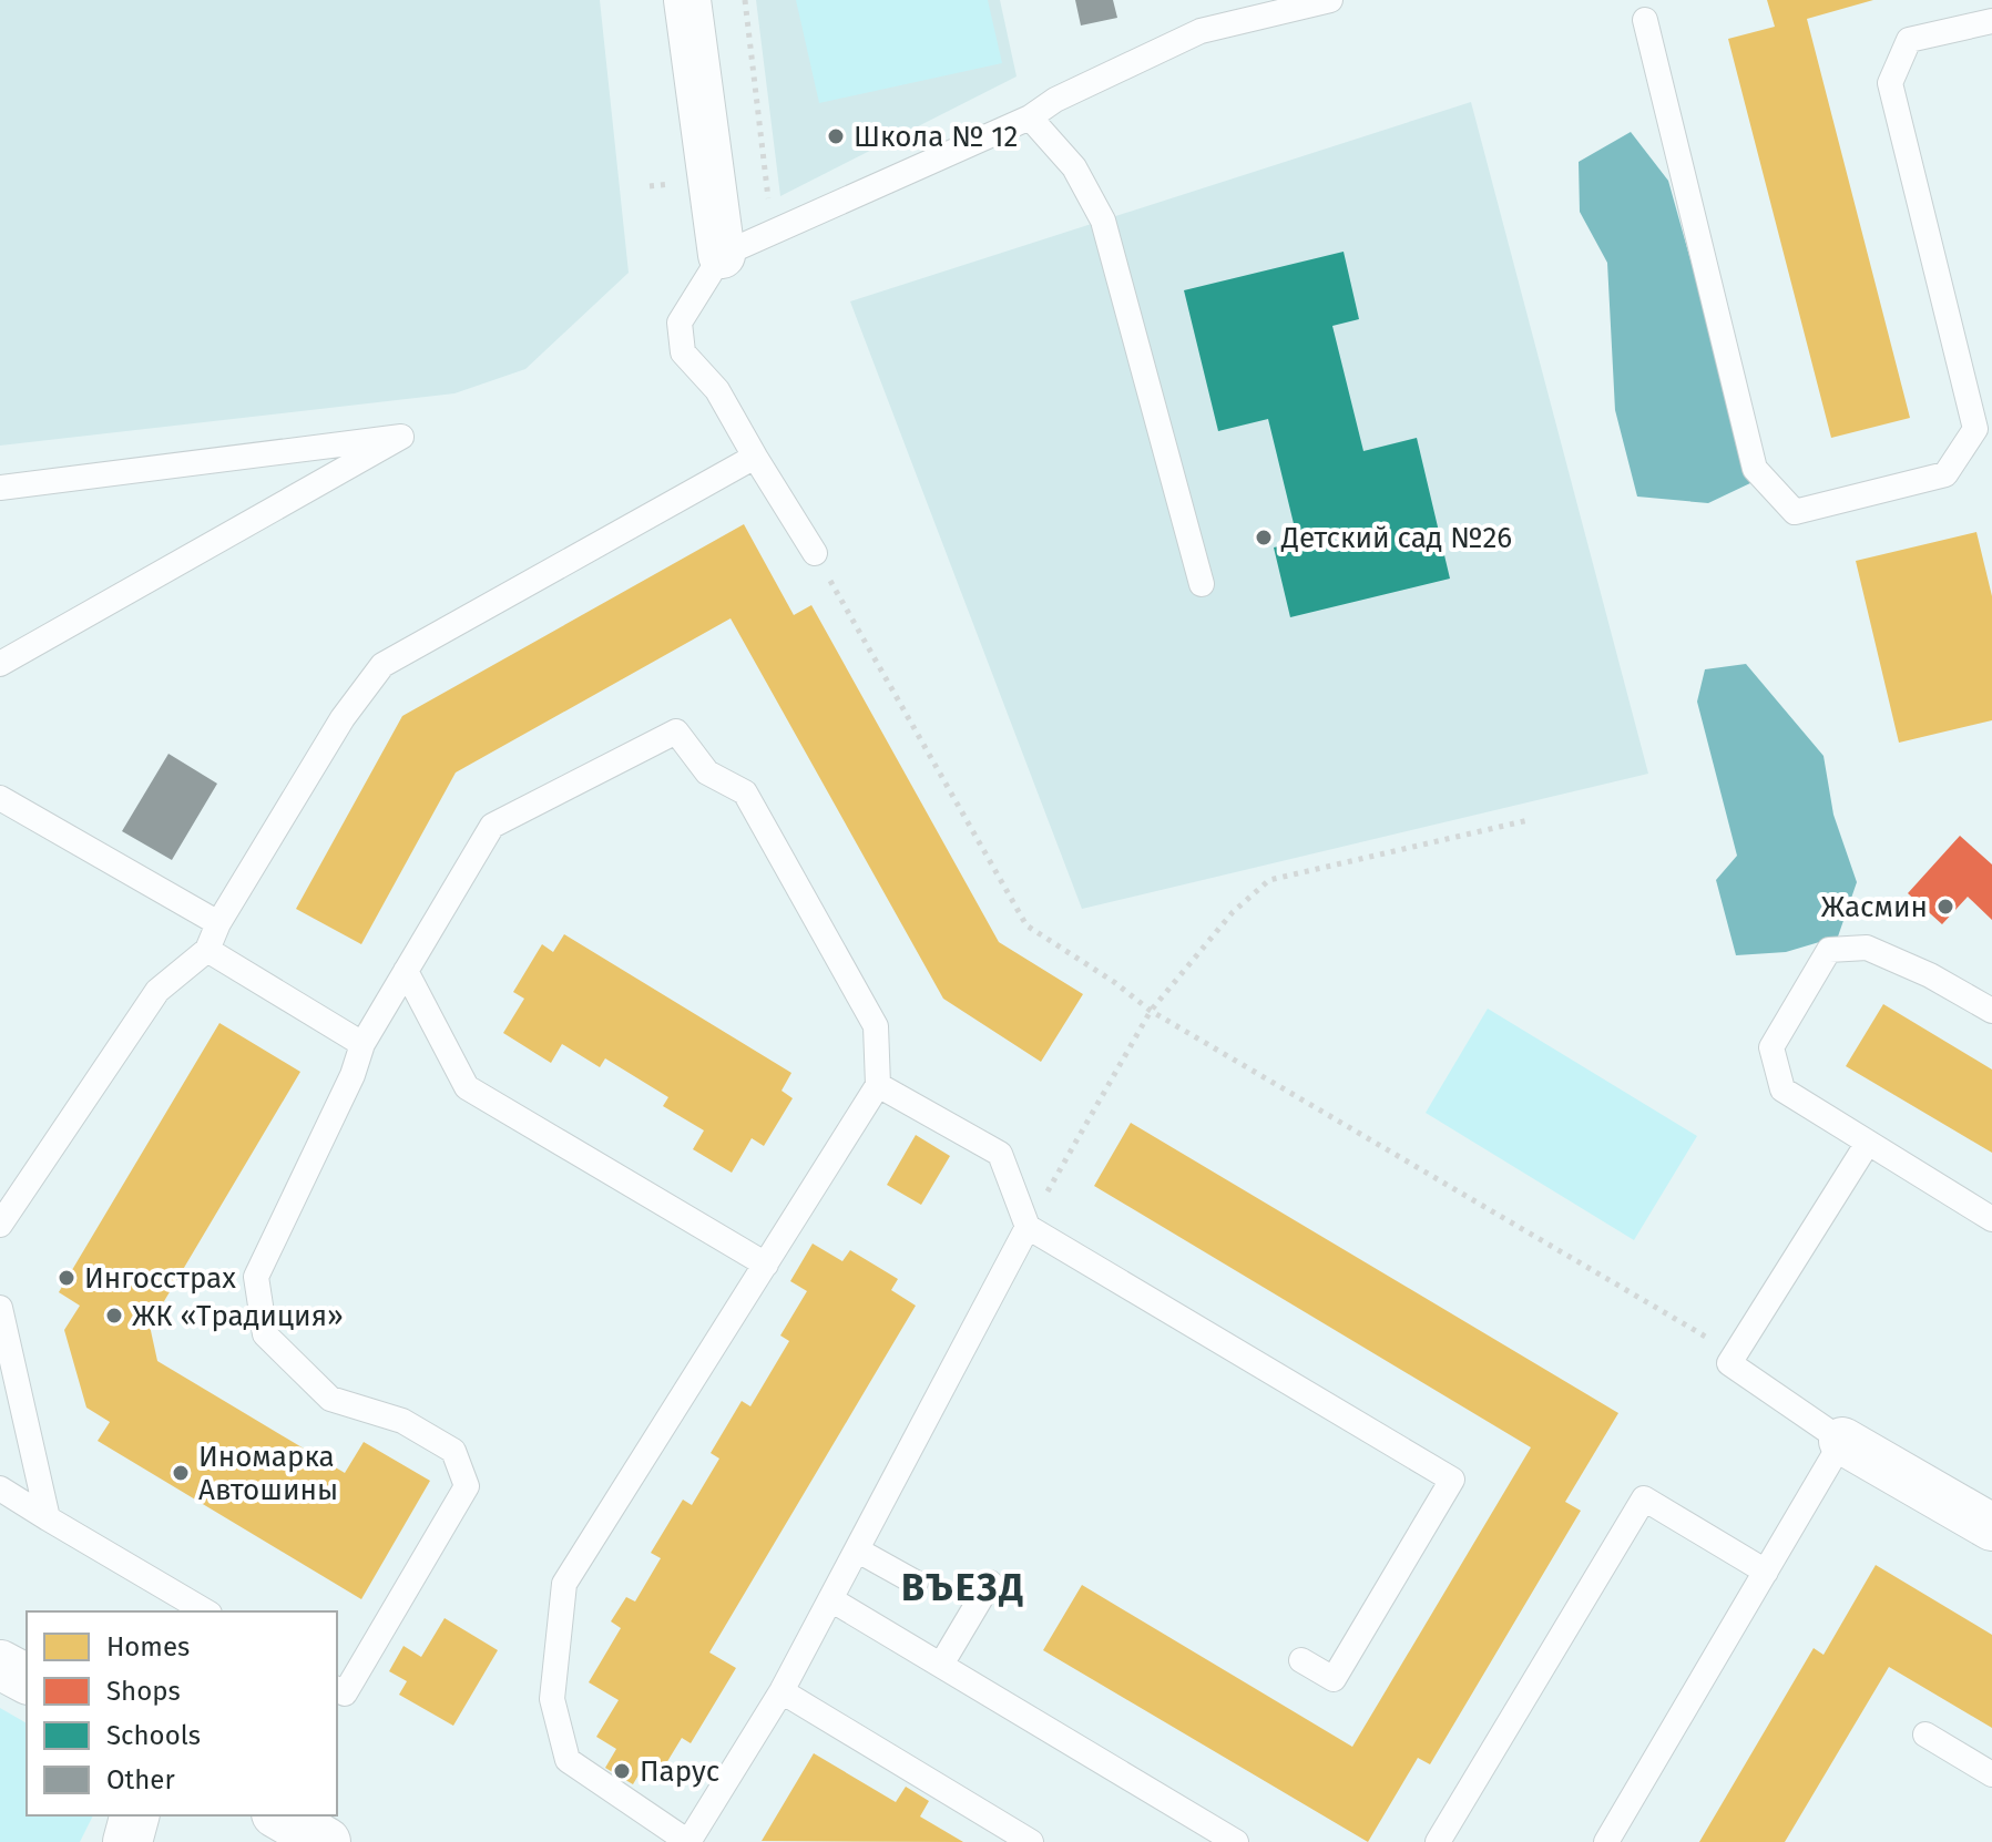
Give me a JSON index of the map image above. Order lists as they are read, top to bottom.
{
  "districts": ["ВЪЕЗД"],
  "places": [
    "Школа № 12",
    "Детский сад №26",
    "Жасмин",
    "Ингосстрах",
    "ЖК «Традиция»",
    "Иномарка Автошины",
    "Парус"
  ],
  "legend": [
    "Homes",
    "Shops",
    "Schools",
    "Other"
  ]
}
